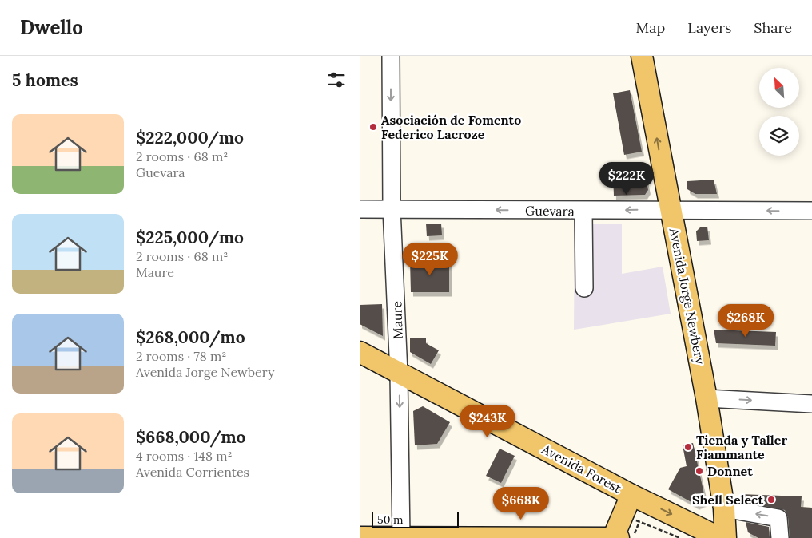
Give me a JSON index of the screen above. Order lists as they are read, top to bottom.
{
  "streets": {
    "main road": ["Avenida Jorge Newbery", "Avenida Forest"],
    "street": ["Guevara", "Maure"]
  },
  "crossings": [
    ["Guevara", "Avenida Jorge Newbery"],
    ["Guevara", "Maure"],
    ["Maure", "Avenida Forest"]
  ],
  "one_way": ["Guevara", "Maure"],
  "places": [
    "Asociación de Fomento Federico Lacroze",
    "Tienda y Taller Fiammante",
    "Donnet",
    "Shell Select"
  ],
  "scale_bar": "50 m",
  "north": "top left",
  "page": {
    "header": "Dwello",
    "nav": ["Map", "Layers", "Share"],
    "heading": "5 homes",
    "list": [
      {
        "name": "$222,000/mo",
        "note": "2 rooms · 68 m² · Guevara"
      },
      {
        "name": "$225,000/mo",
        "note": "2 rooms · 68 m² · Maure"
      },
      {
        "name": "$268,000/mo",
        "note": "2 rooms · 78 m² · Avenida Jorge Newbery"
      },
      {
        "name": "$668,000/mo",
        "note": "4 rooms · 148 m² · Avenida Corrientes"
      }
    ],
    "price": [
      "$222K",
      "$225K",
      "$268K",
      "$243K",
      "$668K"
    ],
    "scale": "50 m"
  }
}
